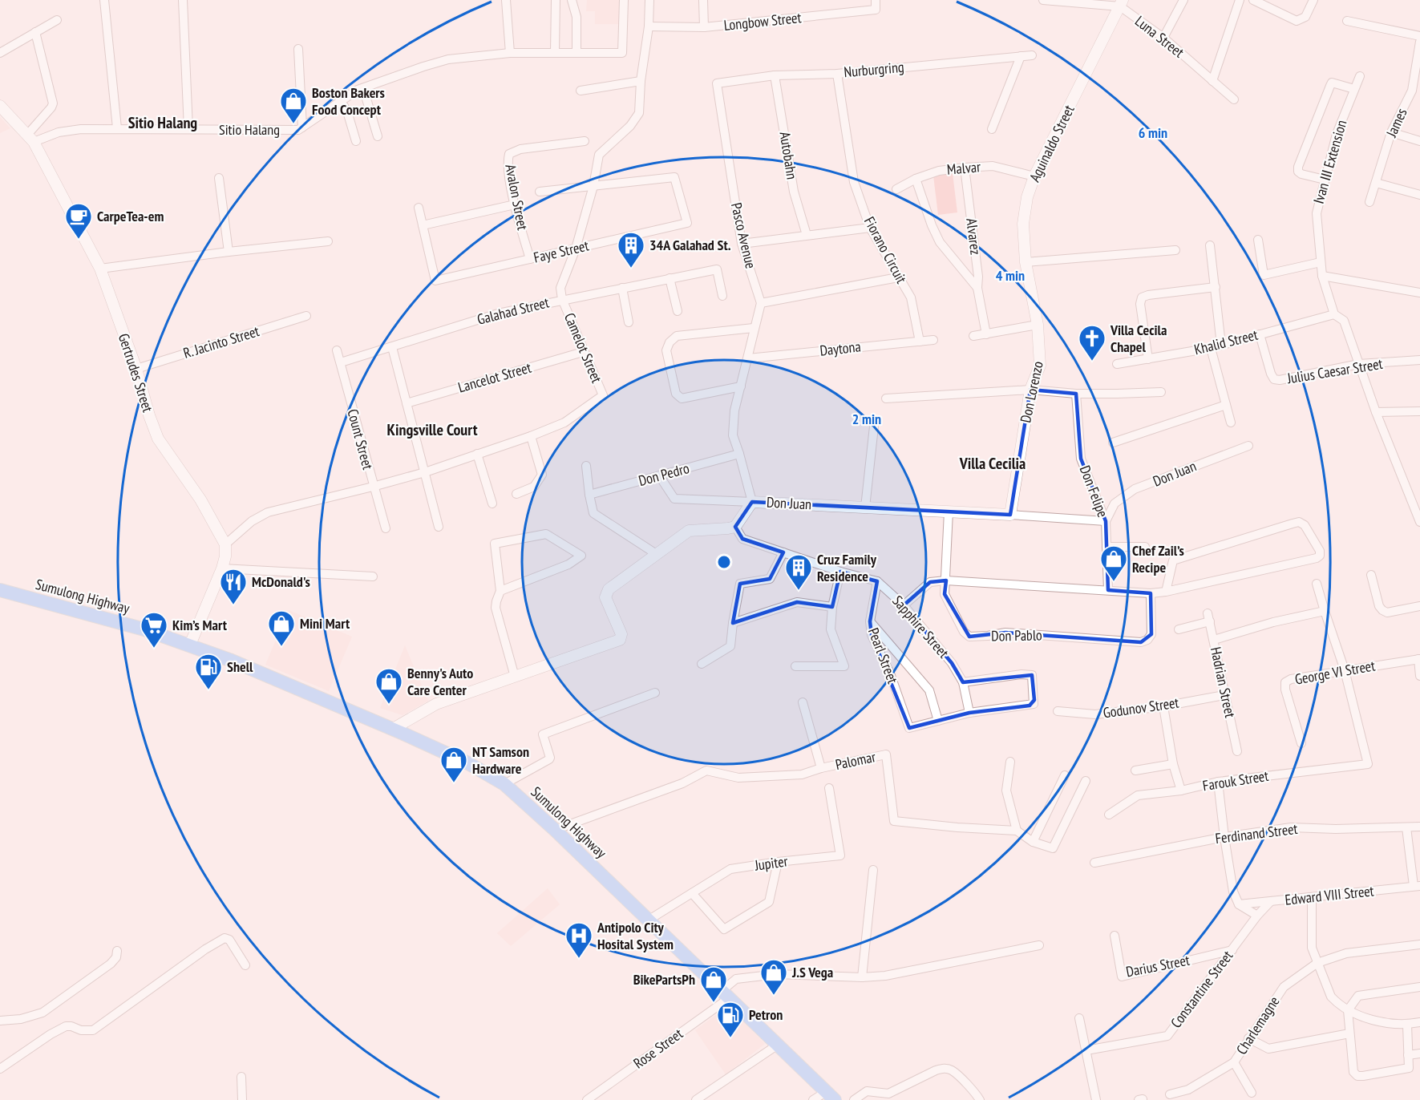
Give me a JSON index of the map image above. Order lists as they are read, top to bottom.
{
  "streets": {
    "main road": ["Sumulong Highway"],
    "street": [
      "Longbow Street",
      "Luna Street",
      "Nurburgring",
      "James",
      "Sitio Halang",
      "Aguinaldo Street",
      "Autobahn",
      "Ivan III Extension",
      "Malvar",
      "Avalon Street",
      "Pasco Avenue",
      "Alvarez",
      "Fiorano Circuit",
      "Faye Street",
      "Galahad Street",
      "R. Jacinto Street",
      "Khalid Street",
      "Camelot Street",
      "Daytona",
      "Julius Caesar Street",
      "Gertrudes Street",
      "Lancelot Street",
      "Don Lorenzo",
      "Count Street",
      "Don Juan",
      "Don Pedro",
      "Don Felipe",
      "Sapphire Street",
      "Don Pablo",
      "Pearl Street",
      "George VI Street",
      "Hadrian Street",
      "Godunov Street",
      "Palomar",
      "Farouk Street",
      "Ferdinand Street",
      "Jupiter",
      "Edward VIII Street",
      "Darius Street",
      "Constantine Street",
      "Charlemagne",
      "Rose Street"
    ]
  },
  "crossings": [
    ["Longbow Street", "Camelot Street"],
    ["Luna Street", "Aguinaldo Street"],
    ["Nurburgring", "Autobahn"],
    ["Nurburgring", "Pasco Avenue"],
    ["Nurburgring", "Fiorano Circuit"],
    ["Sitio Halang", "Gertrudes Street"],
    ["Aguinaldo Street", "Malvar"],
    ["Aguinaldo Street", "Don Lorenzo"],
    ["Ivan III Extension", "Khalid Street"],
    ["Ivan III Extension", "Julius Caesar Street"],
    ["Malvar", "Alvarez"],
    ["Avalon Street", "Faye Street"],
    ["Fiorano Circuit", "Daytona"],
    ["Faye Street", "Camelot Street"],
    ["Galahad Street", "Camelot Street"],
    ["Galahad Street", "Count Street"],
    ["R. Jacinto Street", "Gertrudes Street"],
    ["Khalid Street", "Julius Caesar Street"],
    ["Camelot Street", "Gertrudes Street"],
    ["Camelot Street", "Lancelot Street"],
    ["Camelot Street", "Count Street"],
    ["Don Lorenzo", "Don Juan"],
    ["Don Juan", "Don Felipe"],
    ["Don Juan", "Sapphire Street"],
    ["Don Juan", "Don Pablo"],
    ["Sumulong Highway", "Palomar"],
    ["Sumulong Highway", "Jupiter"],
    ["Sumulong Highway", "Rose Street"],
    ["Sapphire Street", "Pearl Street"],
    ["George VI Street", "Farouk Street"],
    ["Hadrian Street", "Godunov Street"],
    ["Edward VIII Street", "Constantine Street"],
    ["Darius Street", "Constantine Street"]
  ],
  "districts": ["Sitio Halang", "Kingsville Court", "Villa Cecilia"],
  "places": {
    "shop": [
      "Boston Bakers Food Concept",
      "Chef Zail’s Recipe",
      "Mini Mart",
      "Benny's Auto Care Center",
      "NT Samson Hardware",
      "J.S Vega",
      "BikePartsPh"
    ],
    "cafe": ["CarpeTea-em"],
    "building": ["34A Galahad St.", "Cruz Family Residence"],
    "church": ["Villa Cecila Chapel"],
    "restaurant": ["McDonald's"],
    "supermarket": ["Kim’s Mart"],
    "fuel station": ["Shell", "Petron"],
    "hospital": ["Antipolo City Hosital System"]
  },
  "rings": ["6 min", "4 min", "2 min"]
}
